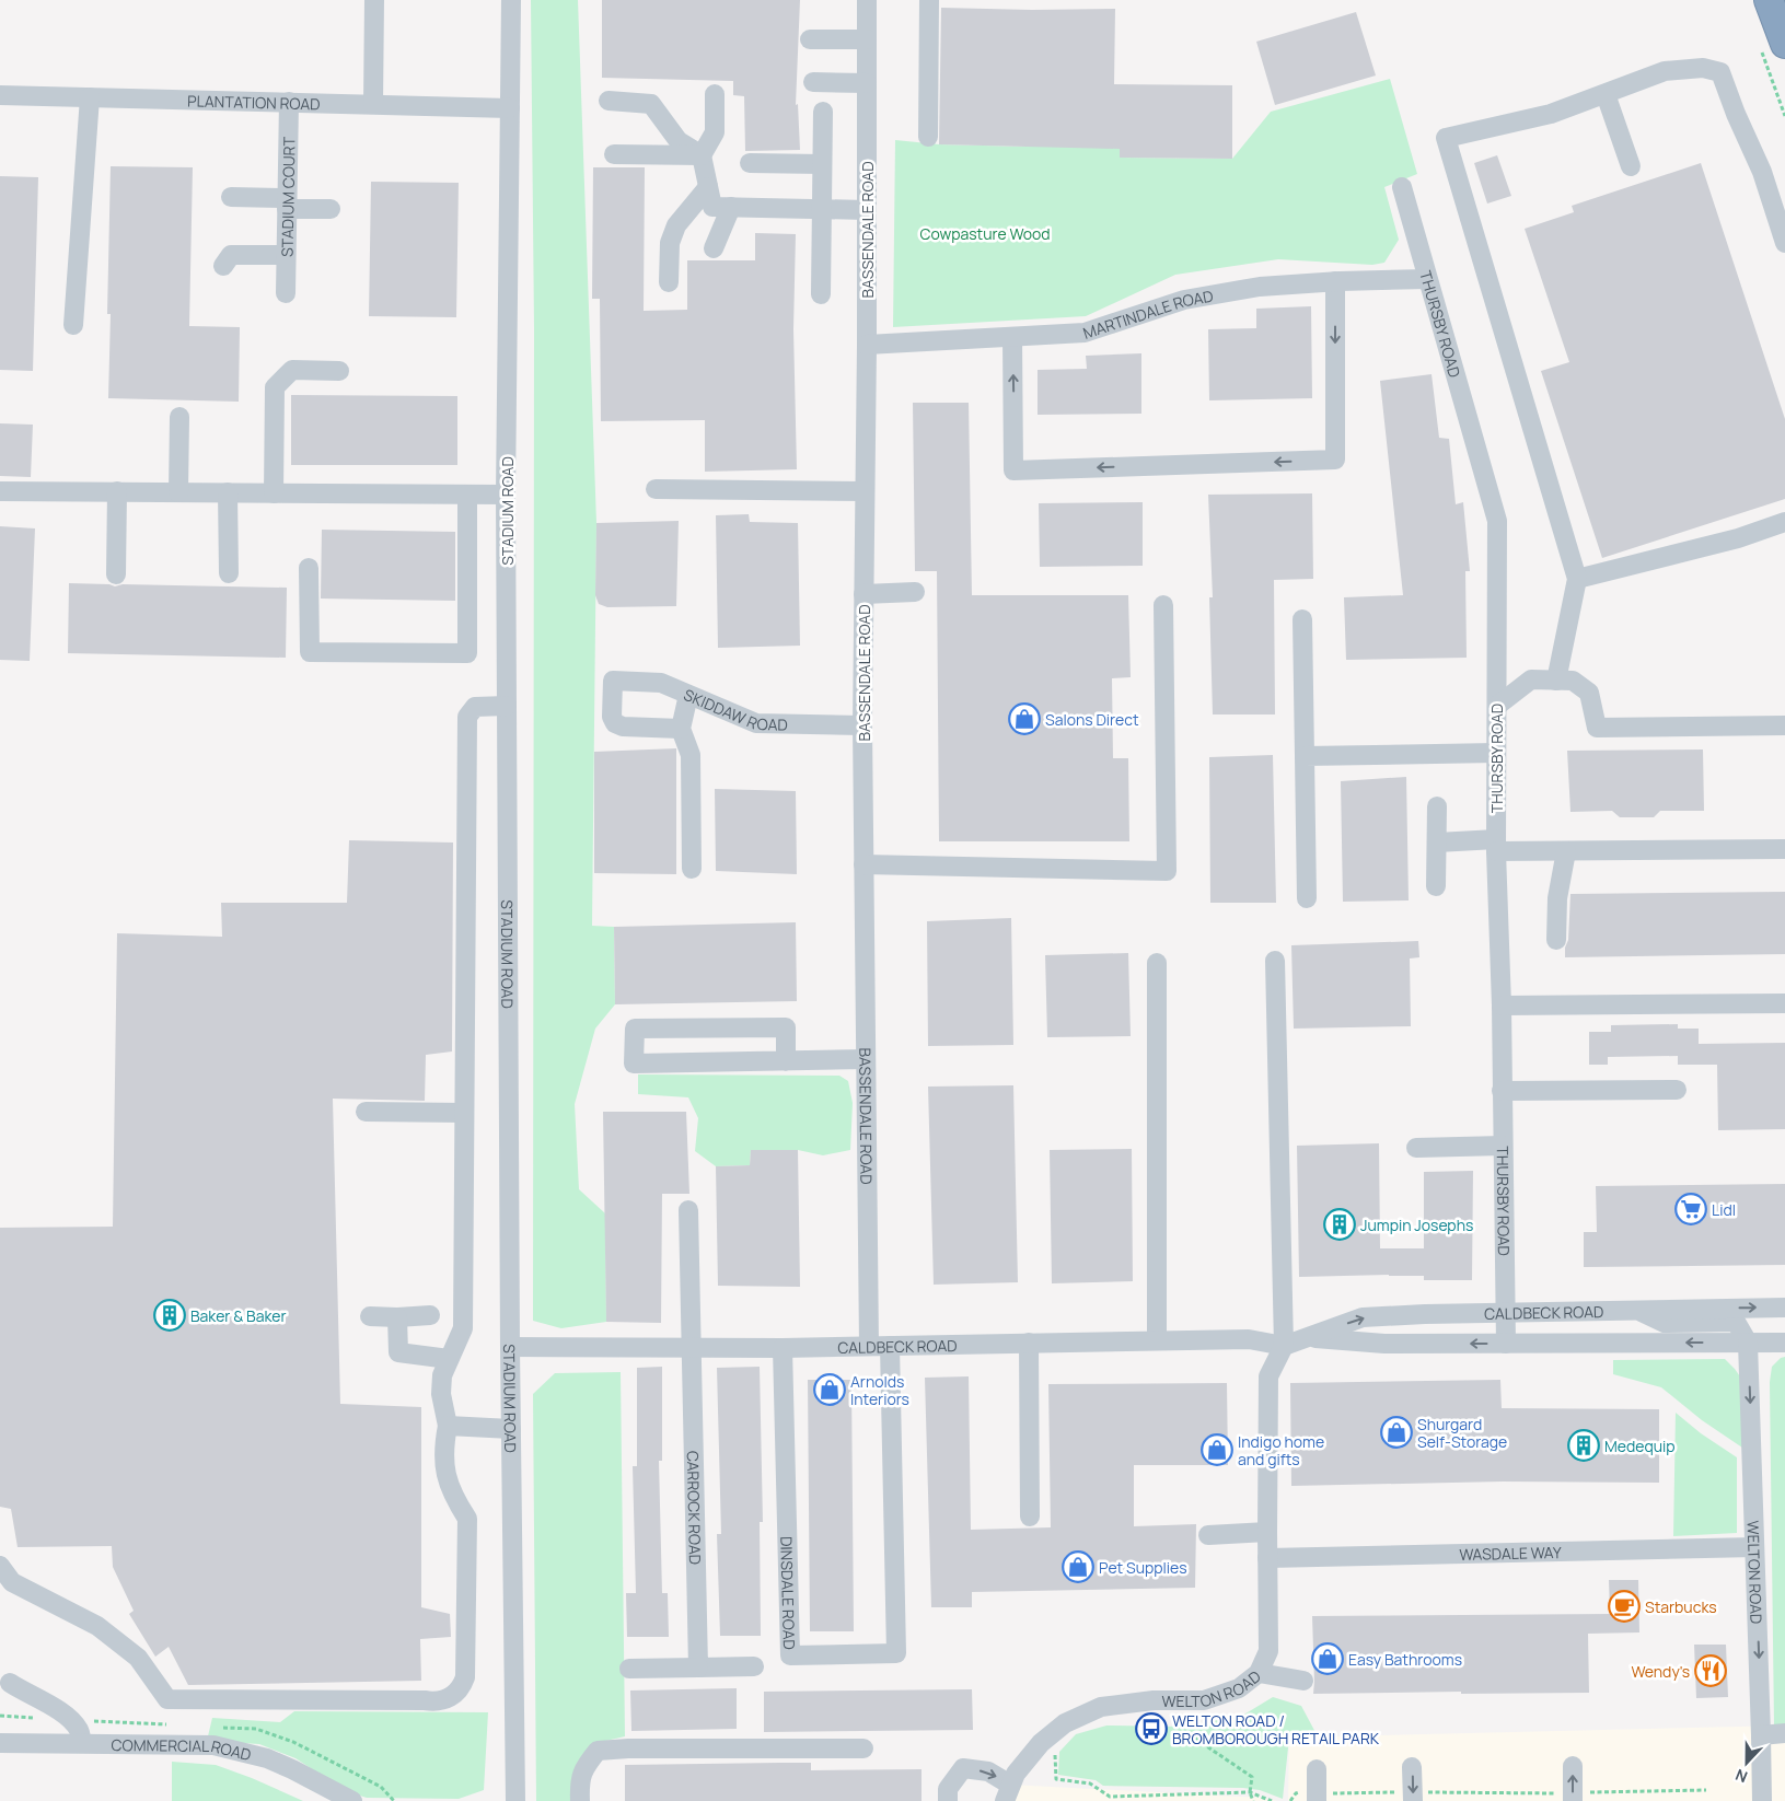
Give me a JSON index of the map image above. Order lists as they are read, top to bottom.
{
  "streets": {
    "street": [
      "PLANTATION ROAD",
      "STADIUM COURT",
      "BASSENDALE ROAD",
      "MARTINDALE ROAD",
      "THURSBY ROAD",
      "STADIUM ROAD",
      "SKIDDAW ROAD",
      "CALDBECK ROAD",
      "CARROCK ROAD",
      "WASDALE WAY",
      "WELTON ROAD",
      "DINSDALE ROAD",
      "COMMERCIAL ROAD"
    ]
  },
  "crossings": [
    ["PLANTATION ROAD", "STADIUM COURT"],
    ["PLANTATION ROAD", "STADIUM ROAD"],
    ["BASSENDALE ROAD", "MARTINDALE ROAD"],
    ["BASSENDALE ROAD", "SKIDDAW ROAD"],
    ["BASSENDALE ROAD", "CALDBECK ROAD"],
    ["MARTINDALE ROAD", "THURSBY ROAD"],
    ["THURSBY ROAD", "CALDBECK ROAD"],
    ["STADIUM ROAD", "CALDBECK ROAD"],
    ["CALDBECK ROAD", "CARROCK ROAD"],
    ["CALDBECK ROAD", "WELTON ROAD"],
    ["CALDBECK ROAD", "DINSDALE ROAD"],
    ["WASDALE WAY", "WELTON ROAD"]
  ],
  "one_way": ["WELTON ROAD"],
  "parks": ["Cowpasture Wood"],
  "places": {
    "shop": [
      "Salons Direct",
      "Arnolds Interiors",
      "Shurgard Self-Storage",
      "Indigo home and gifts",
      "Pet Supplies",
      "Easy Bathrooms"
    ],
    "supermarket": ["Lidl"],
    "building": ["Jumpin Josephs", "Baker & Baker", "Medequip"],
    "cafe": ["Starbucks"],
    "restaurant": ["Wendy's"],
    "bus stop": ["WELTON ROAD / BROMBOROUGH RETAIL PARK"]
  },
  "north": "bottom"
}
